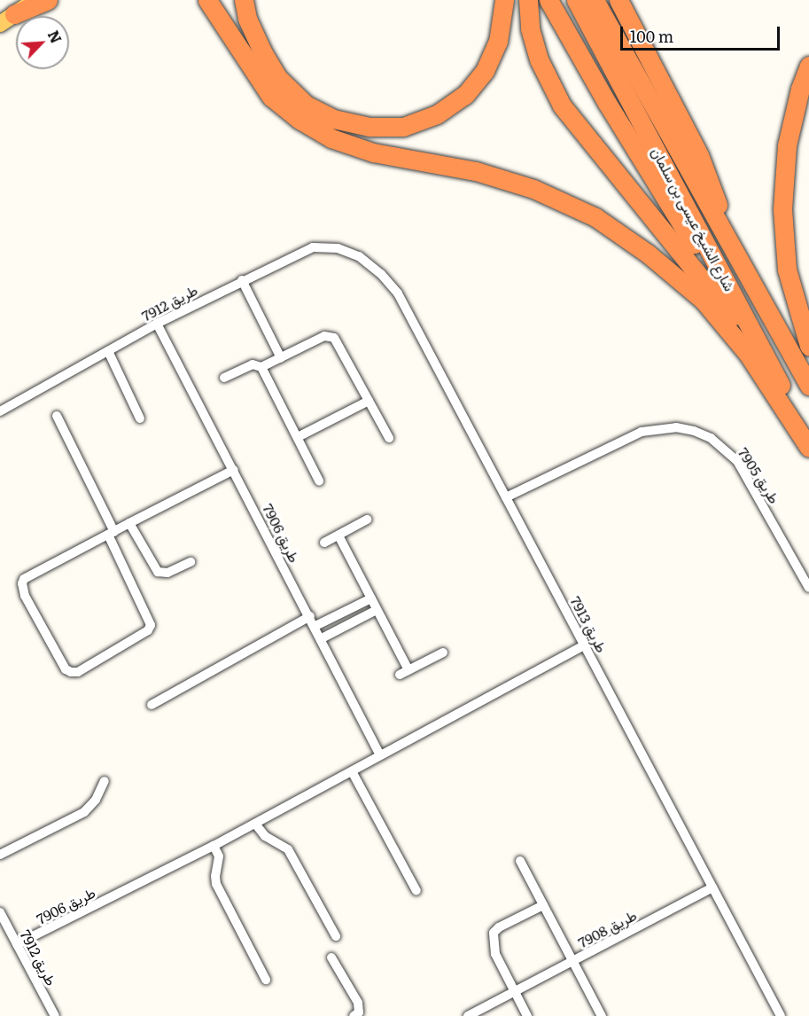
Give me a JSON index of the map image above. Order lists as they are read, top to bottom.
{
  "streets": {
    "highway": ["شارع الشيخ عيسى بن سلمان"],
    "street": [
      "طريق 7912",
      "طريق 7905",
      "طريق 7906",
      "طريق 7913",
      "طريق 7908"
    ]
  },
  "crossings": [
    ["طريق 7912", "طريق 7906"],
    ["طريق 7912", "طريق 7913"],
    ["طريق 7905", "طريق 7913"],
    ["طريق 7906", "طريق 7913"],
    ["طريق 7913", "طريق 7908"]
  ],
  "scale_bar": "100 m",
  "north": "top right"
}
